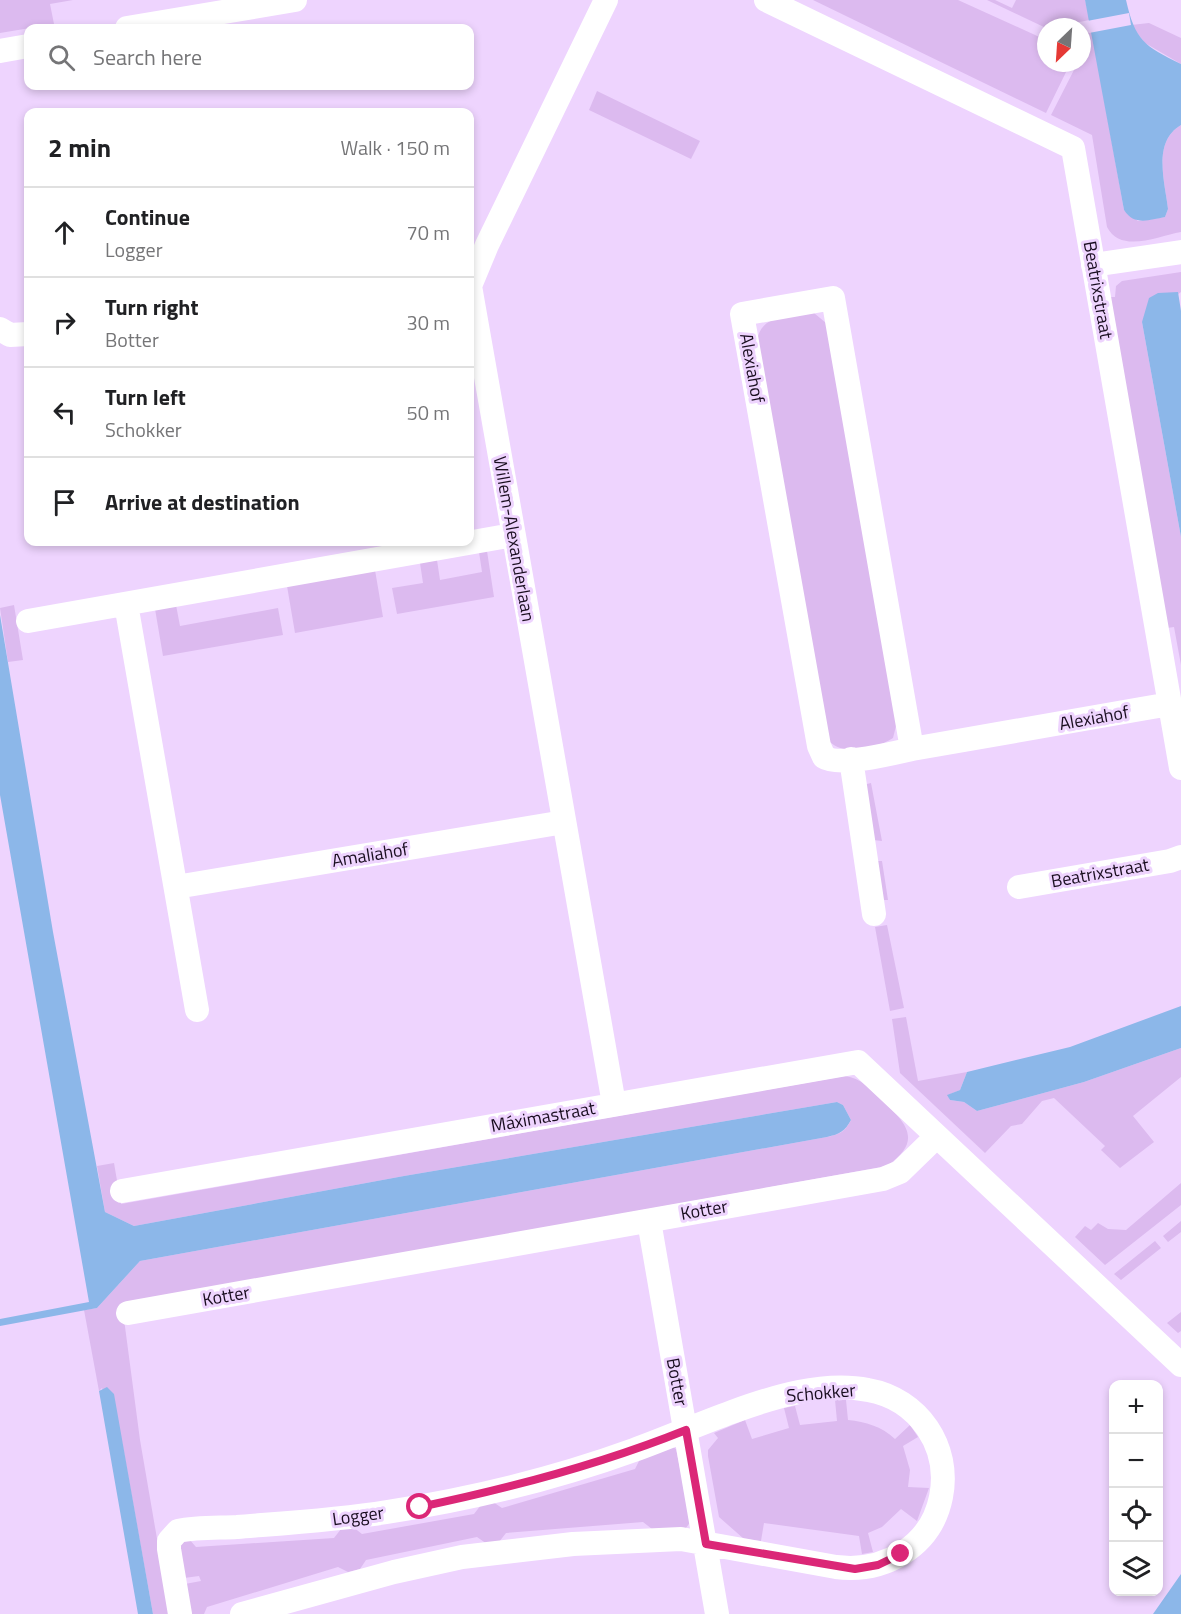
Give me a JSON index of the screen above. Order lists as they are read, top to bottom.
{
  "streets": {
    "street": [
      "Beatrixstraat",
      "Alexiahof",
      "Willem-Alexanderlaan",
      "Amaliahof",
      "Máximastraat",
      "Kotter",
      "Botter",
      "Schokker",
      "Logger"
    ]
  },
  "crossings": [
    ["Beatrixstraat", "Alexiahof"],
    ["Willem-Alexanderlaan", "Amaliahof"],
    ["Willem-Alexanderlaan", "Máximastraat"],
    ["Máximastraat", "Kotter"],
    ["Kotter", "Botter"],
    ["Botter", "Schokker"],
    ["Botter", "Logger"],
    ["Schokker", "Logger"]
  ],
  "north": "bottom left",
  "page": {
    "search": "Search here",
    "heading": ["2 min", "Walk · 150 m"],
    "list": [
      ["Continue", "Logger", "70 m"],
      ["Turn right", "Botter", "30 m"],
      ["Turn left", "Schokker", "50 m"],
      "Arrive at destination"
    ],
    "map_buttons": ["+", "−"]
  }
}
